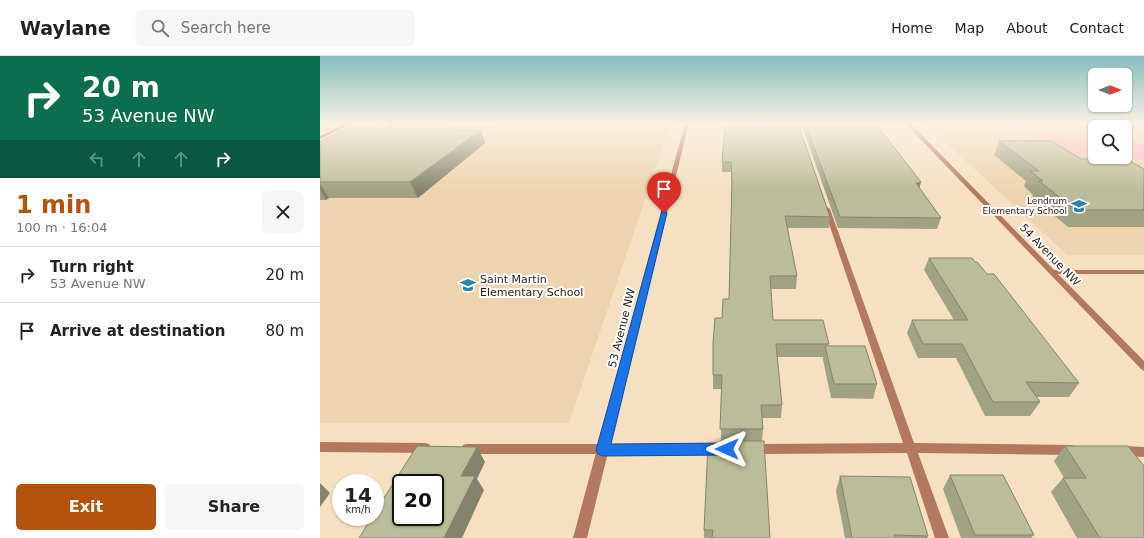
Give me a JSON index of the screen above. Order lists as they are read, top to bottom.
{
  "streets": {
    "street": ["54 Avenue NW", "53 Avenue NW"]
  },
  "places": {
    "school or university": ["Lendrum Elementary School", "Saint Martin Elementary School"]
  },
  "north": "right",
  "page": {
    "header": "Waylane",
    "search": "Search here",
    "nav": [
      "Home",
      "Map",
      "About",
      "Contact"
    ],
    "turn": ["20 m", "53 Avenue NW"],
    "heading": ["1 min", "100 m · 16:04"],
    "list": [
      {
        "name": "Turn right",
        "note": "53 Avenue NW",
        "value": "20 m"
      },
      {
        "name": "Arrive at destination",
        "value": "80 m"
      }
    ],
    "speed": "14 km/h",
    "limit": "20",
    "buttons": ["Exit", "Share"]
  }
}
